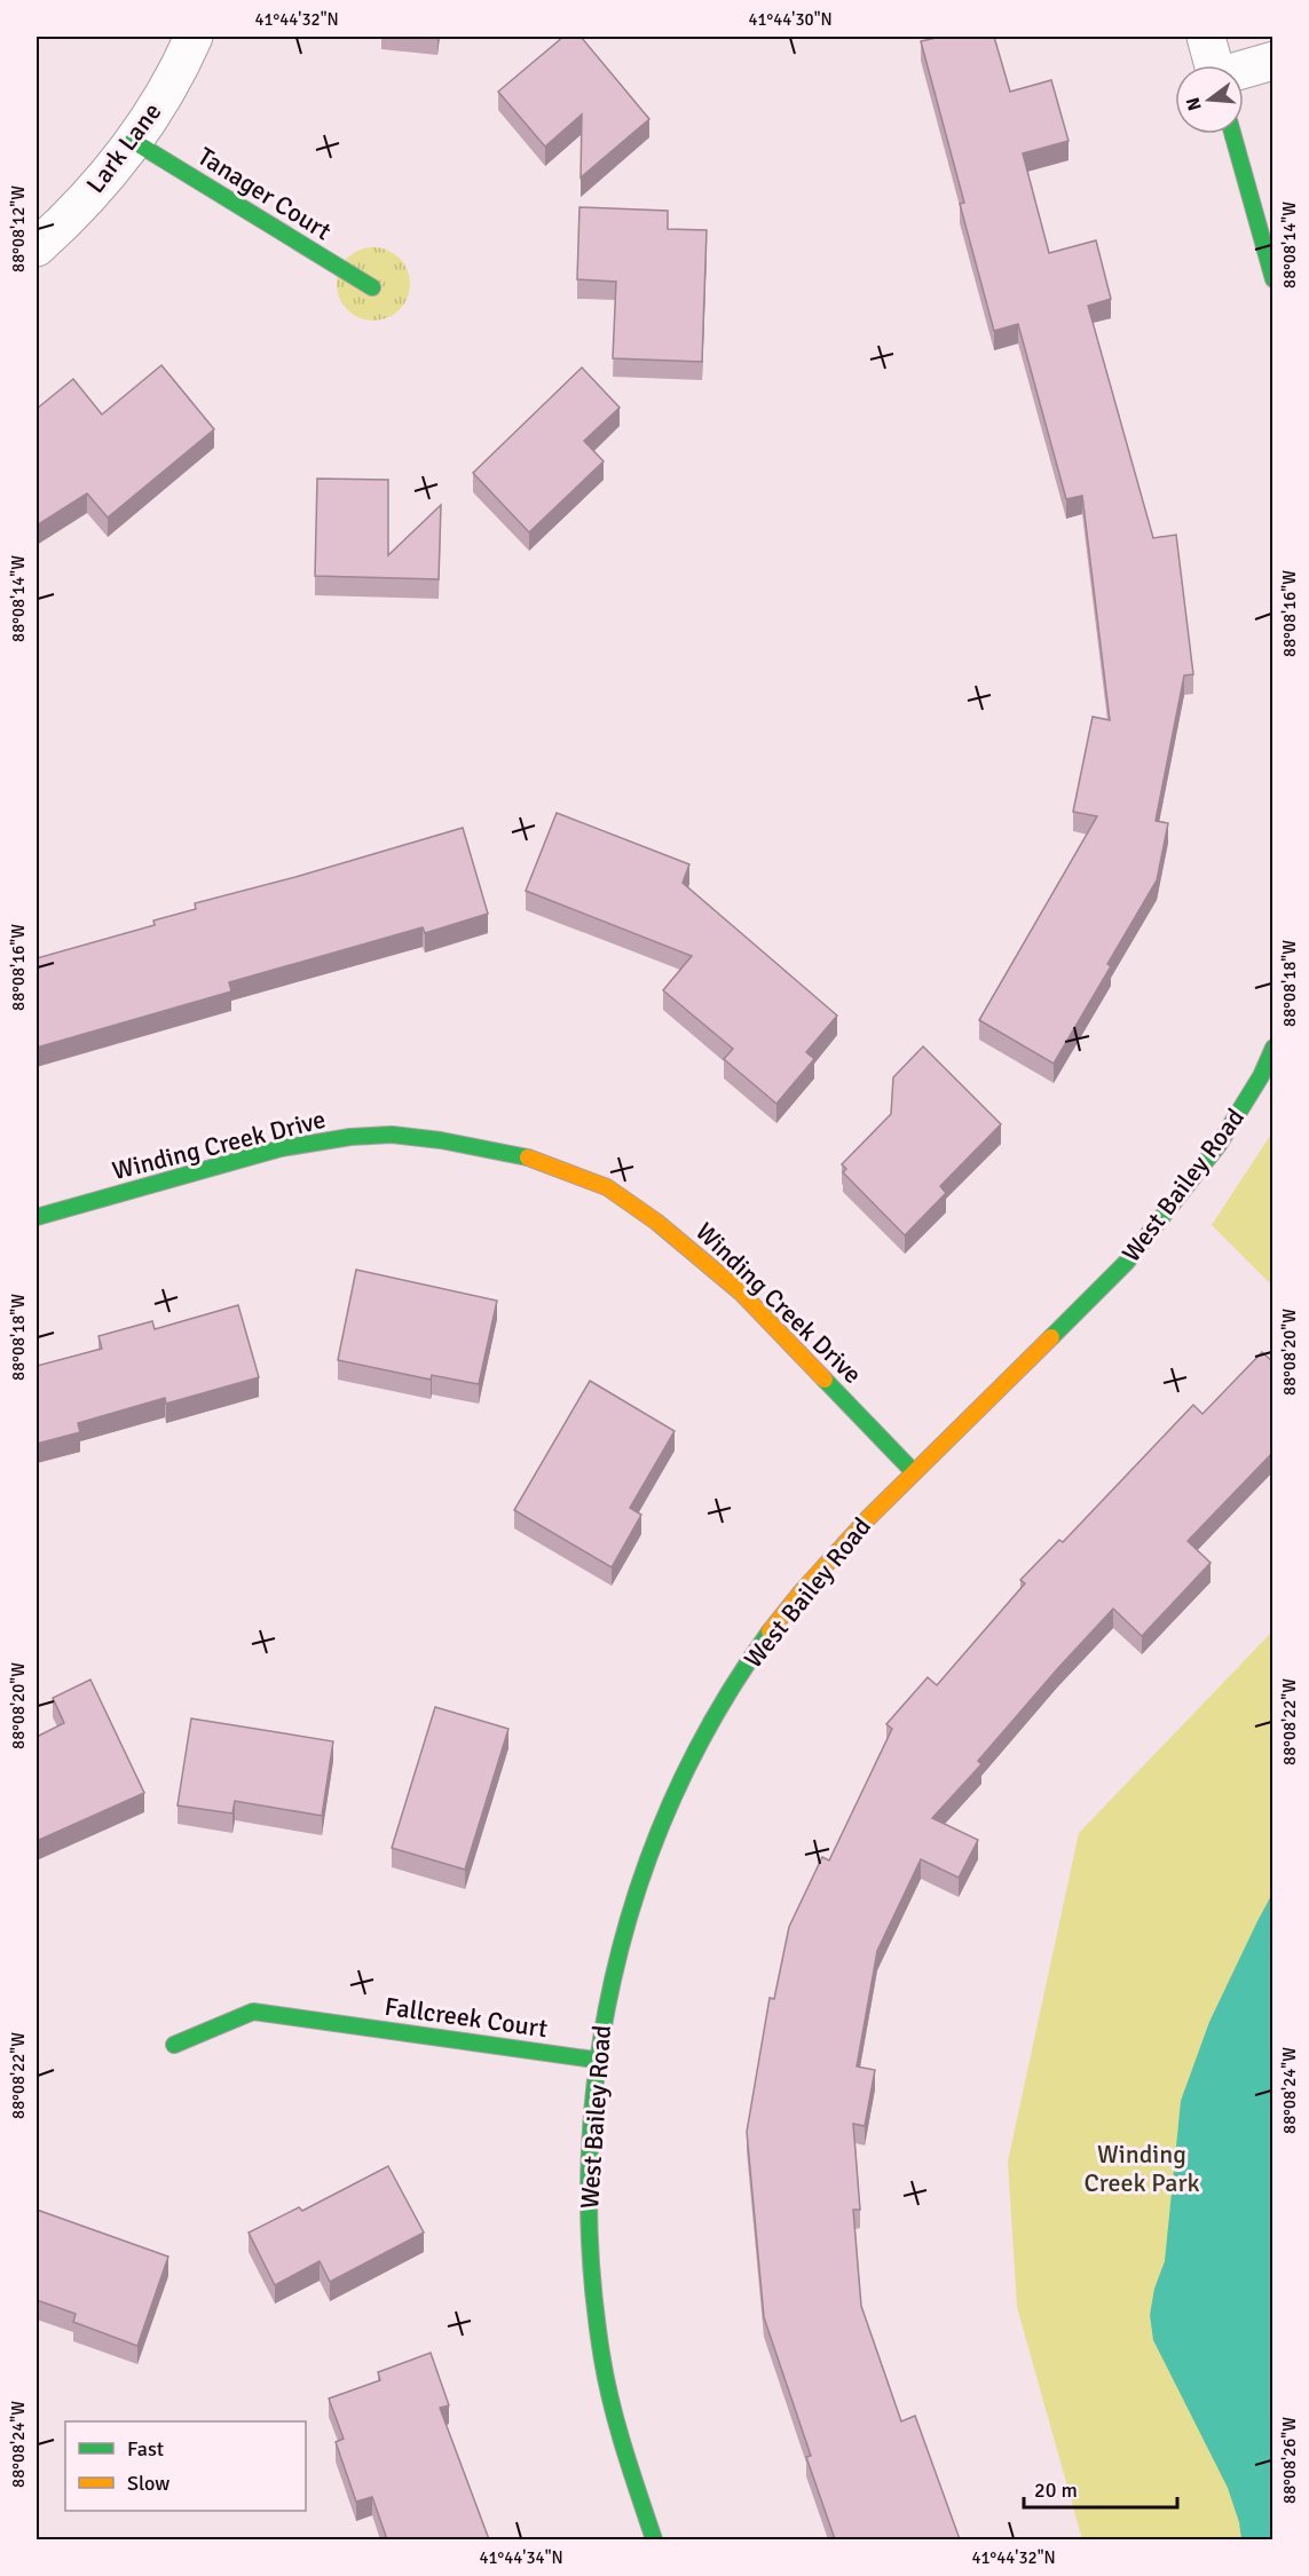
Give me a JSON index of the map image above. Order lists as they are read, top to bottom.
{
  "streets": {
    "street": [
      "Lark Lane",
      "Tanager Court",
      "Winding Creek Drive",
      "West Bailey Road",
      "Fallcreek Court"
    ]
  },
  "crossings": [
    ["Lark Lane", "Tanager Court"],
    ["Winding Creek Drive", "West Bailey Road"],
    ["West Bailey Road", "Fallcreek Court"]
  ],
  "parks": ["Winding Creek Park"],
  "legend": ["Fast", "Slow"],
  "scale_bar": "20 m",
  "north": "left",
  "coordinates": [
    "41°44'32\"N",
    "41°44'30\"N",
    "88°08'12\"W",
    "88°08'14\"W",
    "88°08'16\"W",
    "88°08'18\"W",
    "88°08'20\"W",
    "88°08'22\"W",
    "88°08'24\"W",
    "88°08'26\"W",
    "41°44'34\"N"
  ]
}
